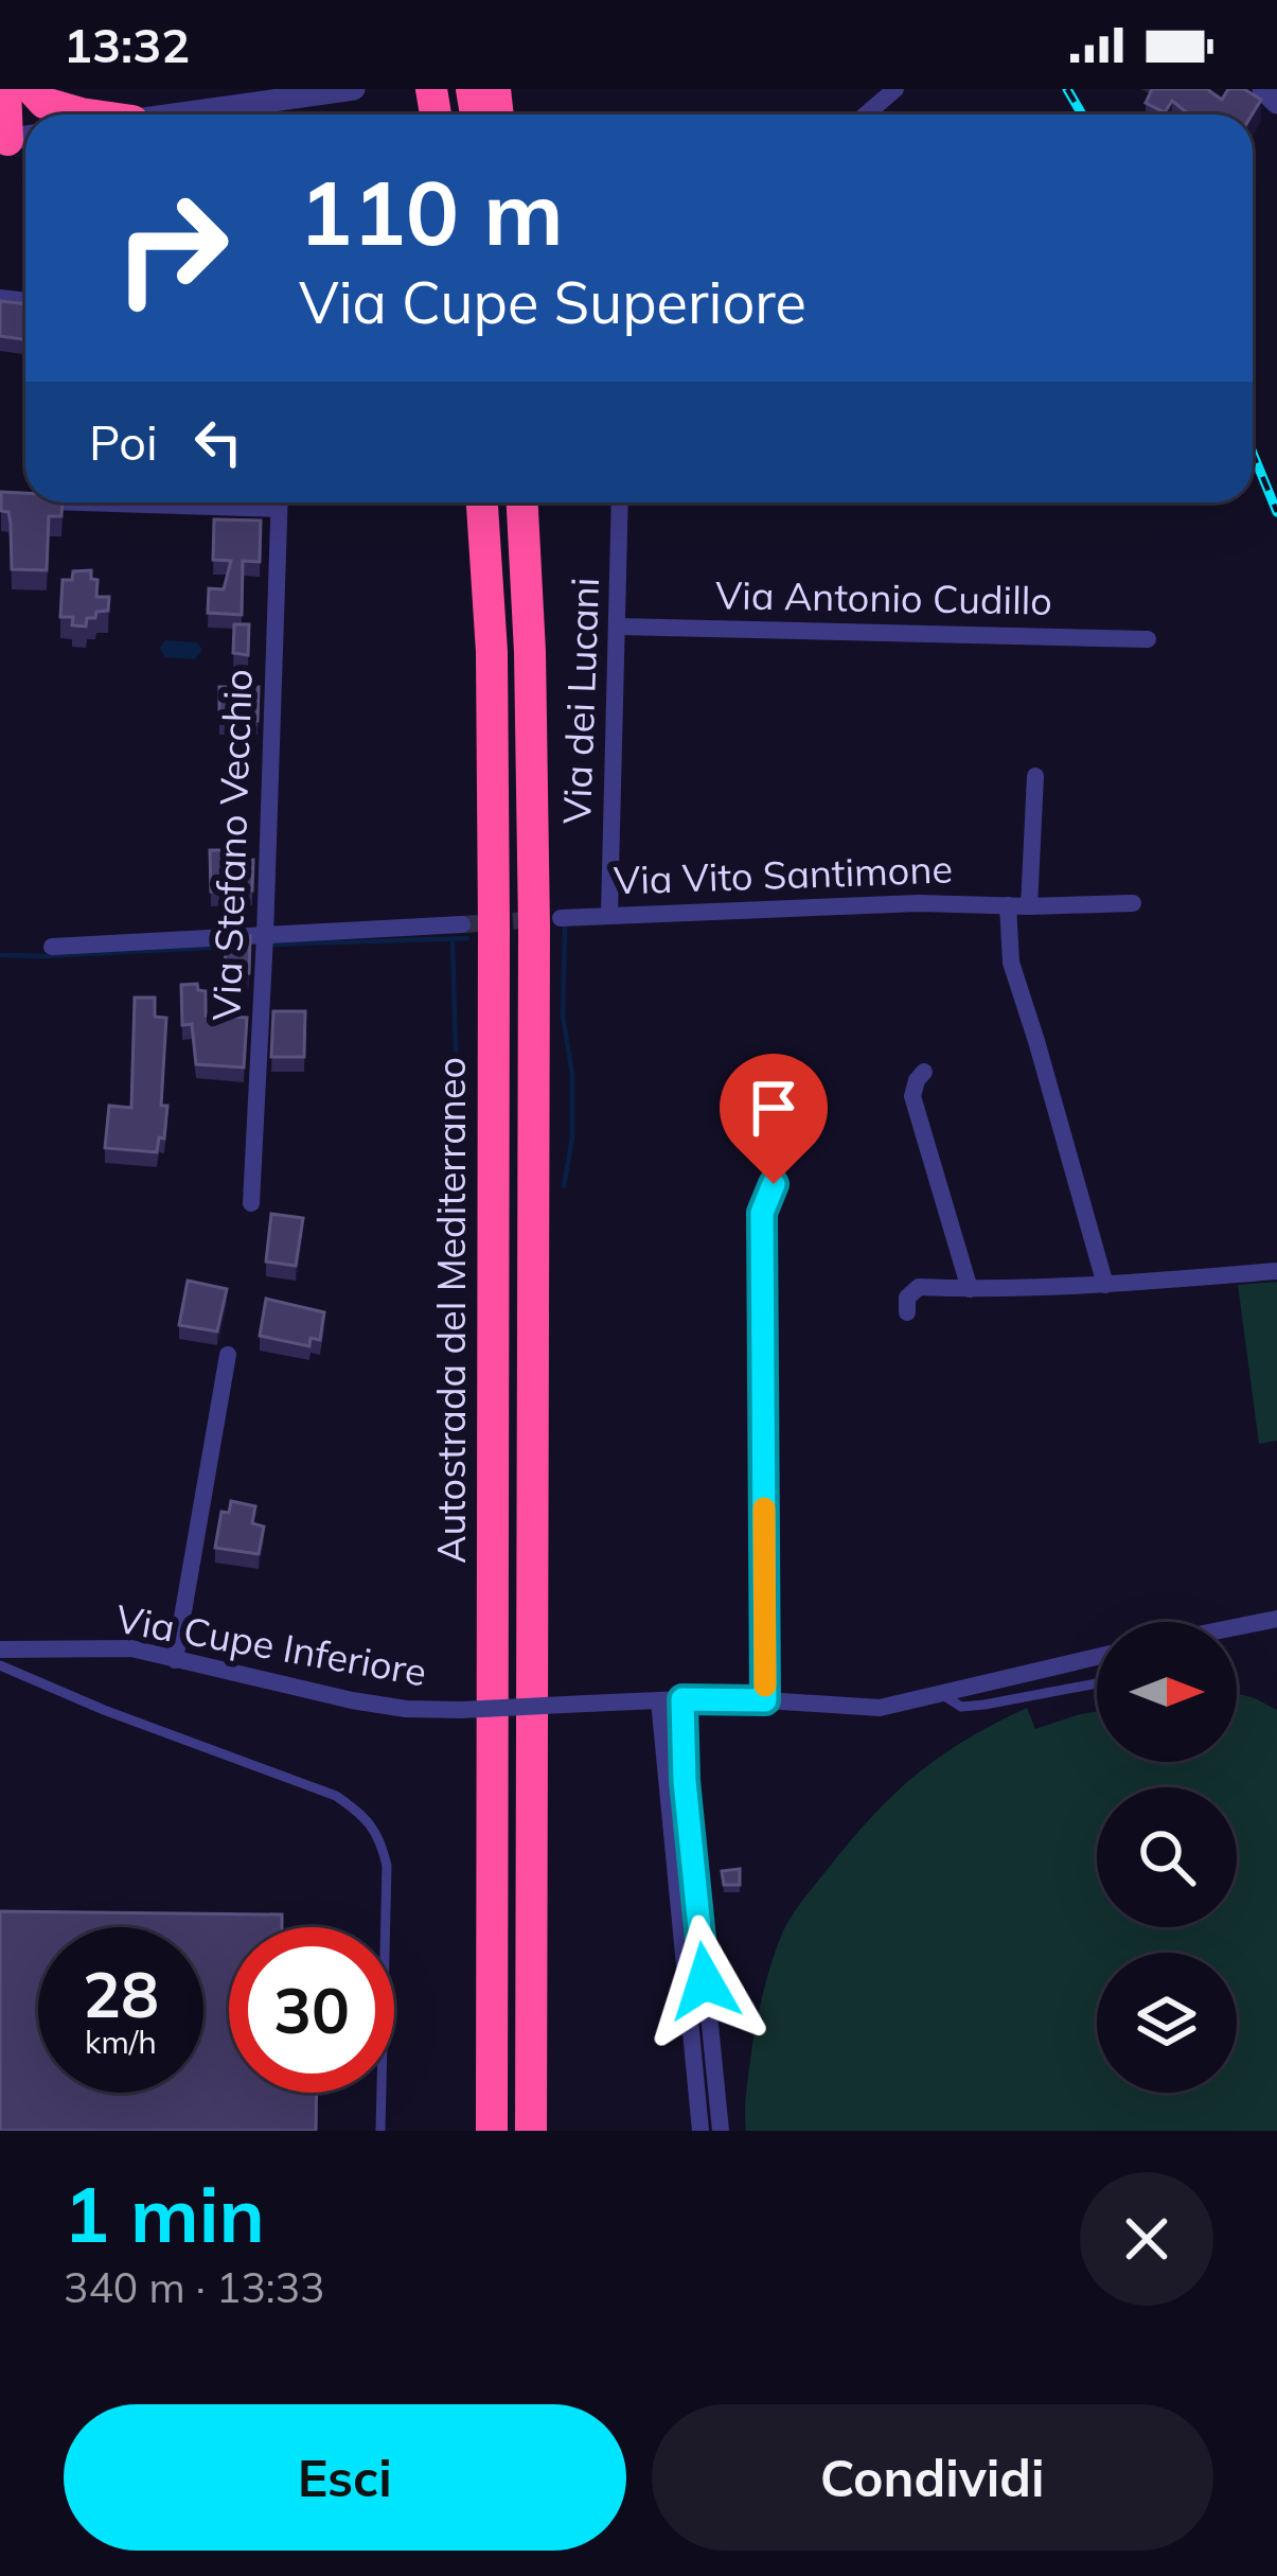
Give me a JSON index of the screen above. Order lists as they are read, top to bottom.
{
  "streets": {
    "highway": ["Autostrada del Mediterraneo"],
    "street": [
      "Via Antonio Cudillo",
      "Via dei Lucani",
      "Via Stefano Vecchio",
      "Via Vito Santimone",
      "Via Cupe Inferiore"
    ]
  },
  "crossings": [
    ["Via Antonio Cudillo", "Via dei Lucani"],
    ["Via dei Lucani", "Via Vito Santimone"]
  ],
  "north": "right",
  "page": {
    "status": "13:32",
    "turn": ["110 m", "Via Cupe Superiore"],
    "then": "Poi",
    "speed": "28 km/h",
    "limit": "30",
    "heading": ["1 min", "340 m · 13:33"],
    "buttons": ["Esci", "Condividi"]
  }
}
